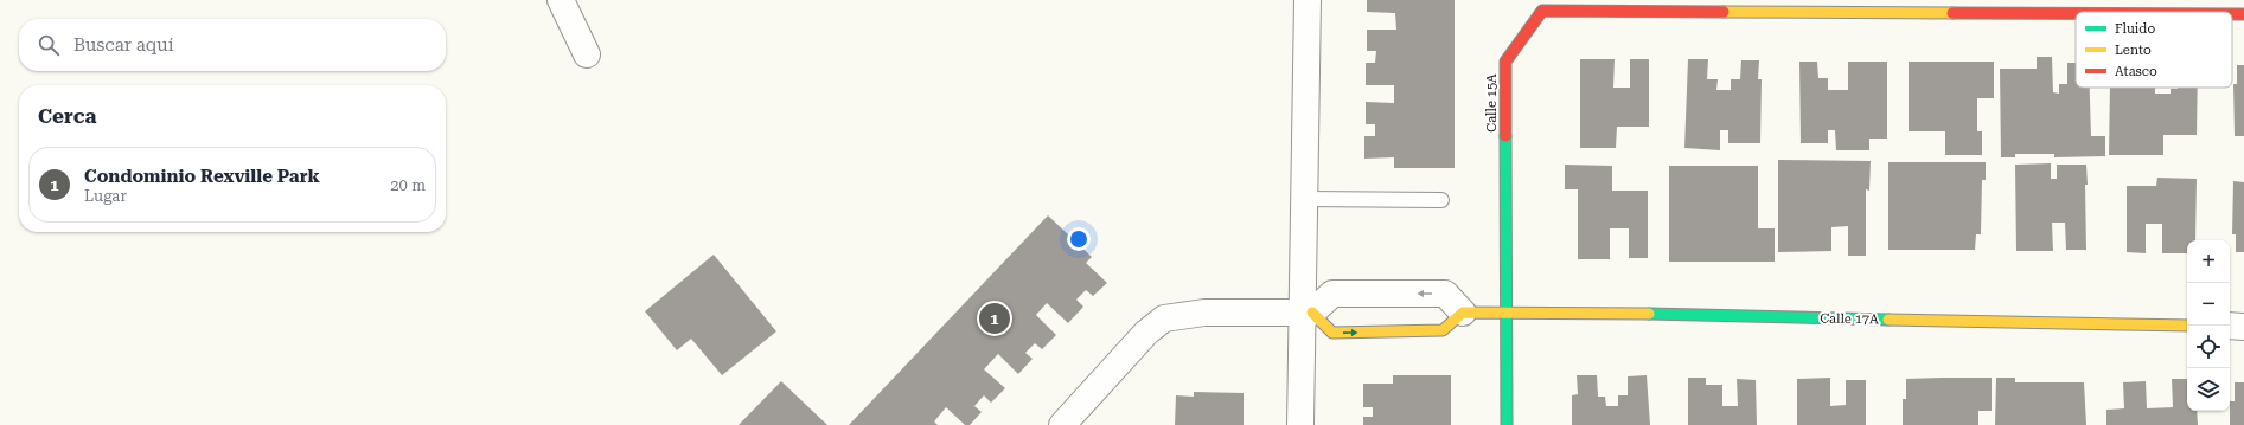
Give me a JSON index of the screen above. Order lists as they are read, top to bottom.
{
  "streets": {
    "street": ["Calle 15A", "Calle 17A"]
  },
  "crossings": [
    ["Calle 15A", "Calle 17A"]
  ],
  "legend": ["Fluido", "Lento", "Atasco"],
  "page": {
    "search": "Buscar aquí",
    "heading": "Cerca",
    "list": [
      {
        "mark": "1",
        "name": "Condominio Rexville Park",
        "note": "Lugar",
        "value": "20 m"
      }
    ],
    "map_buttons": ["+", "−"],
    "pins": "1"
  }
}
